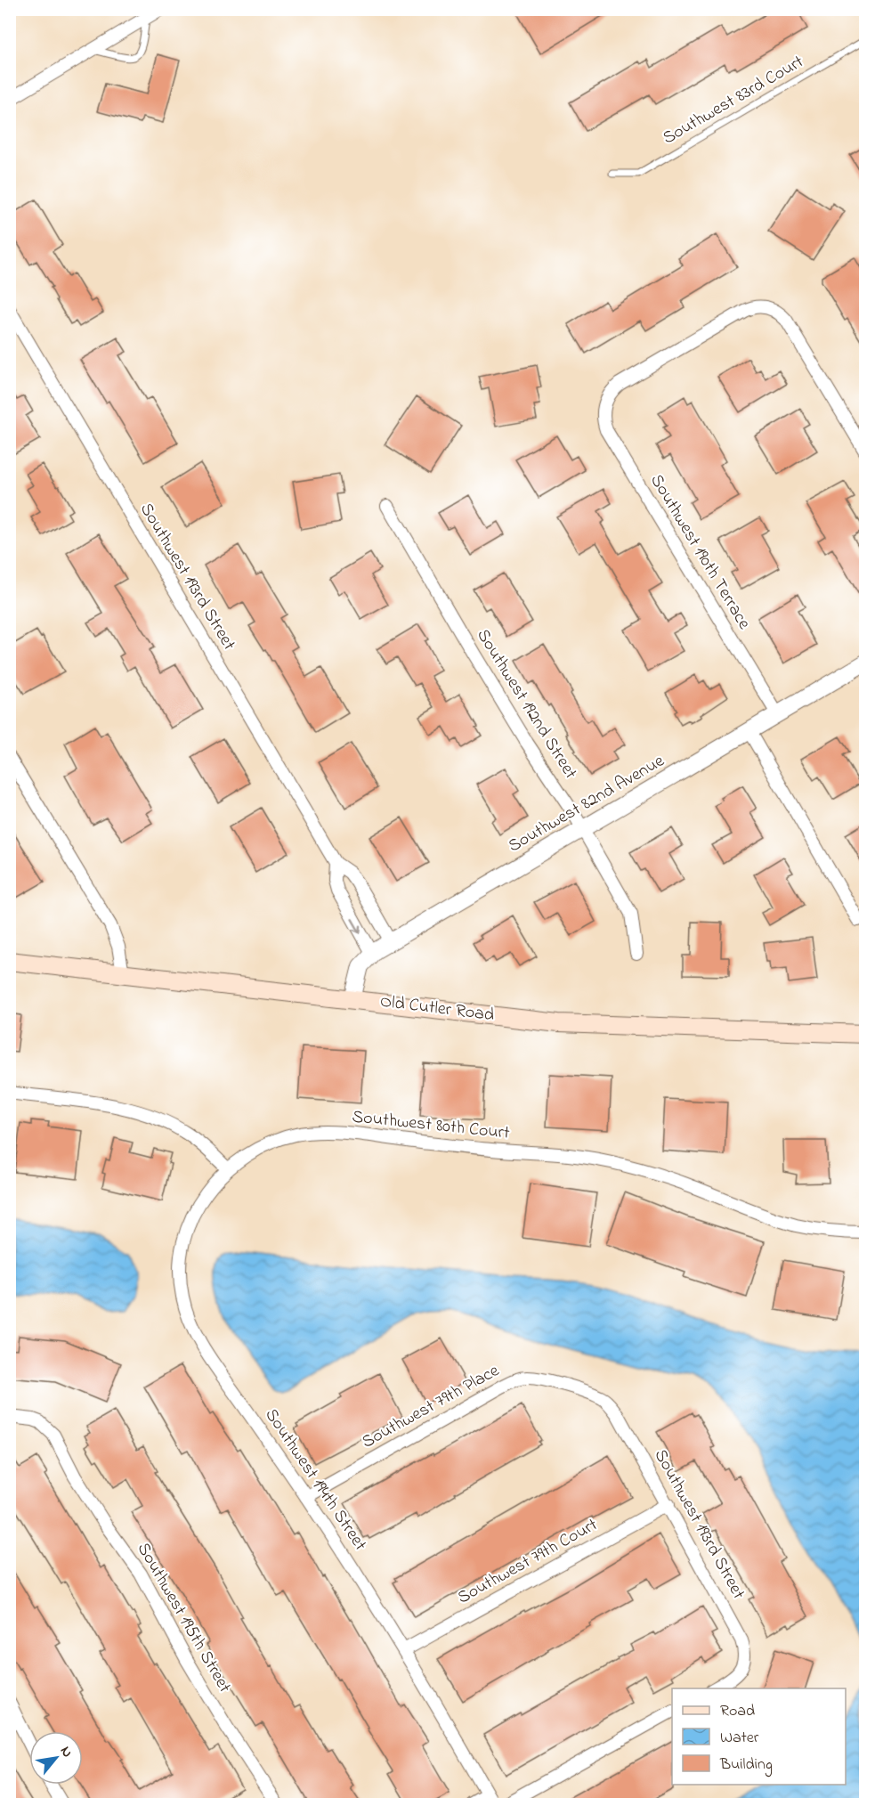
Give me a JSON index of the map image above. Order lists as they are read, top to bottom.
{
  "streets": {
    "main road": ["Old Cutler Road"],
    "street": [
      "Southwest 190th Terrace",
      "Southwest 193rd Street",
      "Southwest 192nd Street",
      "Southwest 82nd Avenue",
      "Southwest 80th Court",
      "Southwest 79th Place",
      "Southwest 194th Street",
      "Southwest 79th Court",
      "Southwest 195th Street"
    ],
    "lane": ["Southwest 83rd Court"]
  },
  "crossings": [
    ["Southwest 190th Terrace", "Southwest 82nd Avenue"],
    ["Southwest 193rd Street", "Southwest 82nd Avenue"],
    ["Southwest 193rd Street", "Southwest 79th Place"],
    ["Southwest 193rd Street", "Southwest 79th Court"],
    ["Southwest 192nd Street", "Southwest 82nd Avenue"],
    ["Southwest 82nd Avenue", "Old Cutler Road"],
    ["Southwest 80th Court", "Southwest 194th Street"],
    ["Southwest 79th Place", "Southwest 194th Street"],
    ["Southwest 194th Street", "Southwest 79th Court"]
  ],
  "legend": ["Road", "Water", "Building"],
  "north": "top right"
}
